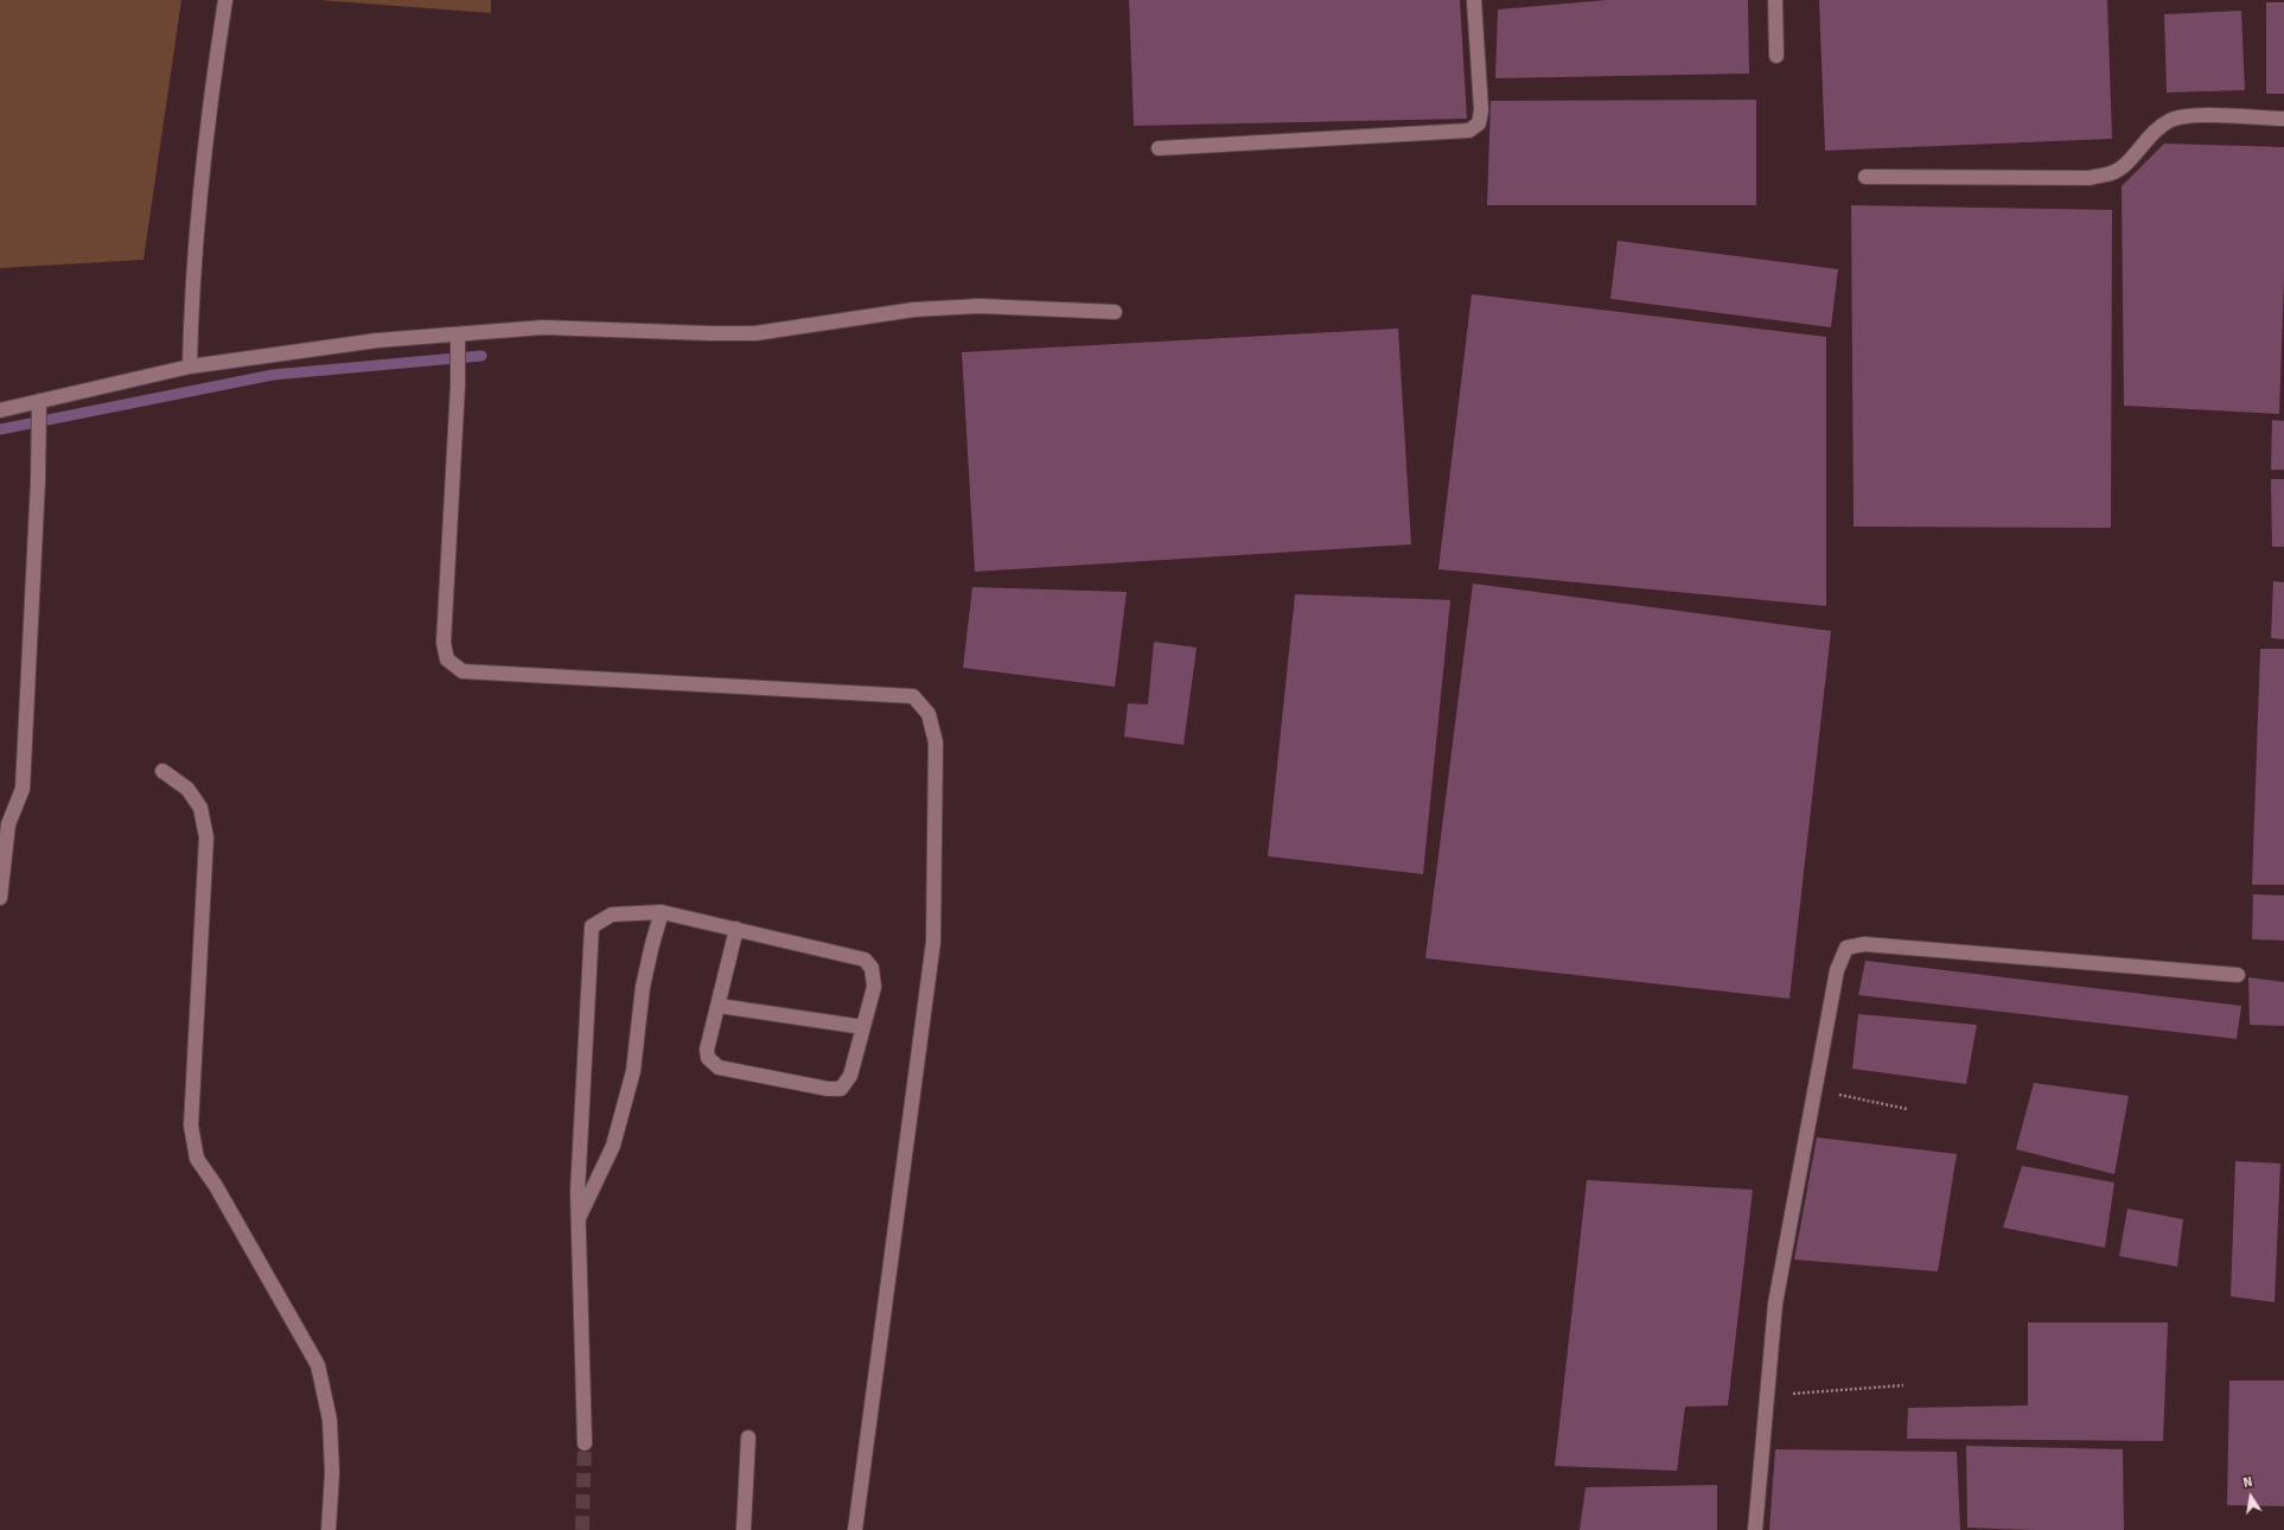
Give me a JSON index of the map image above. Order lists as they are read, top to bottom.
{
  "north": "top"
}
